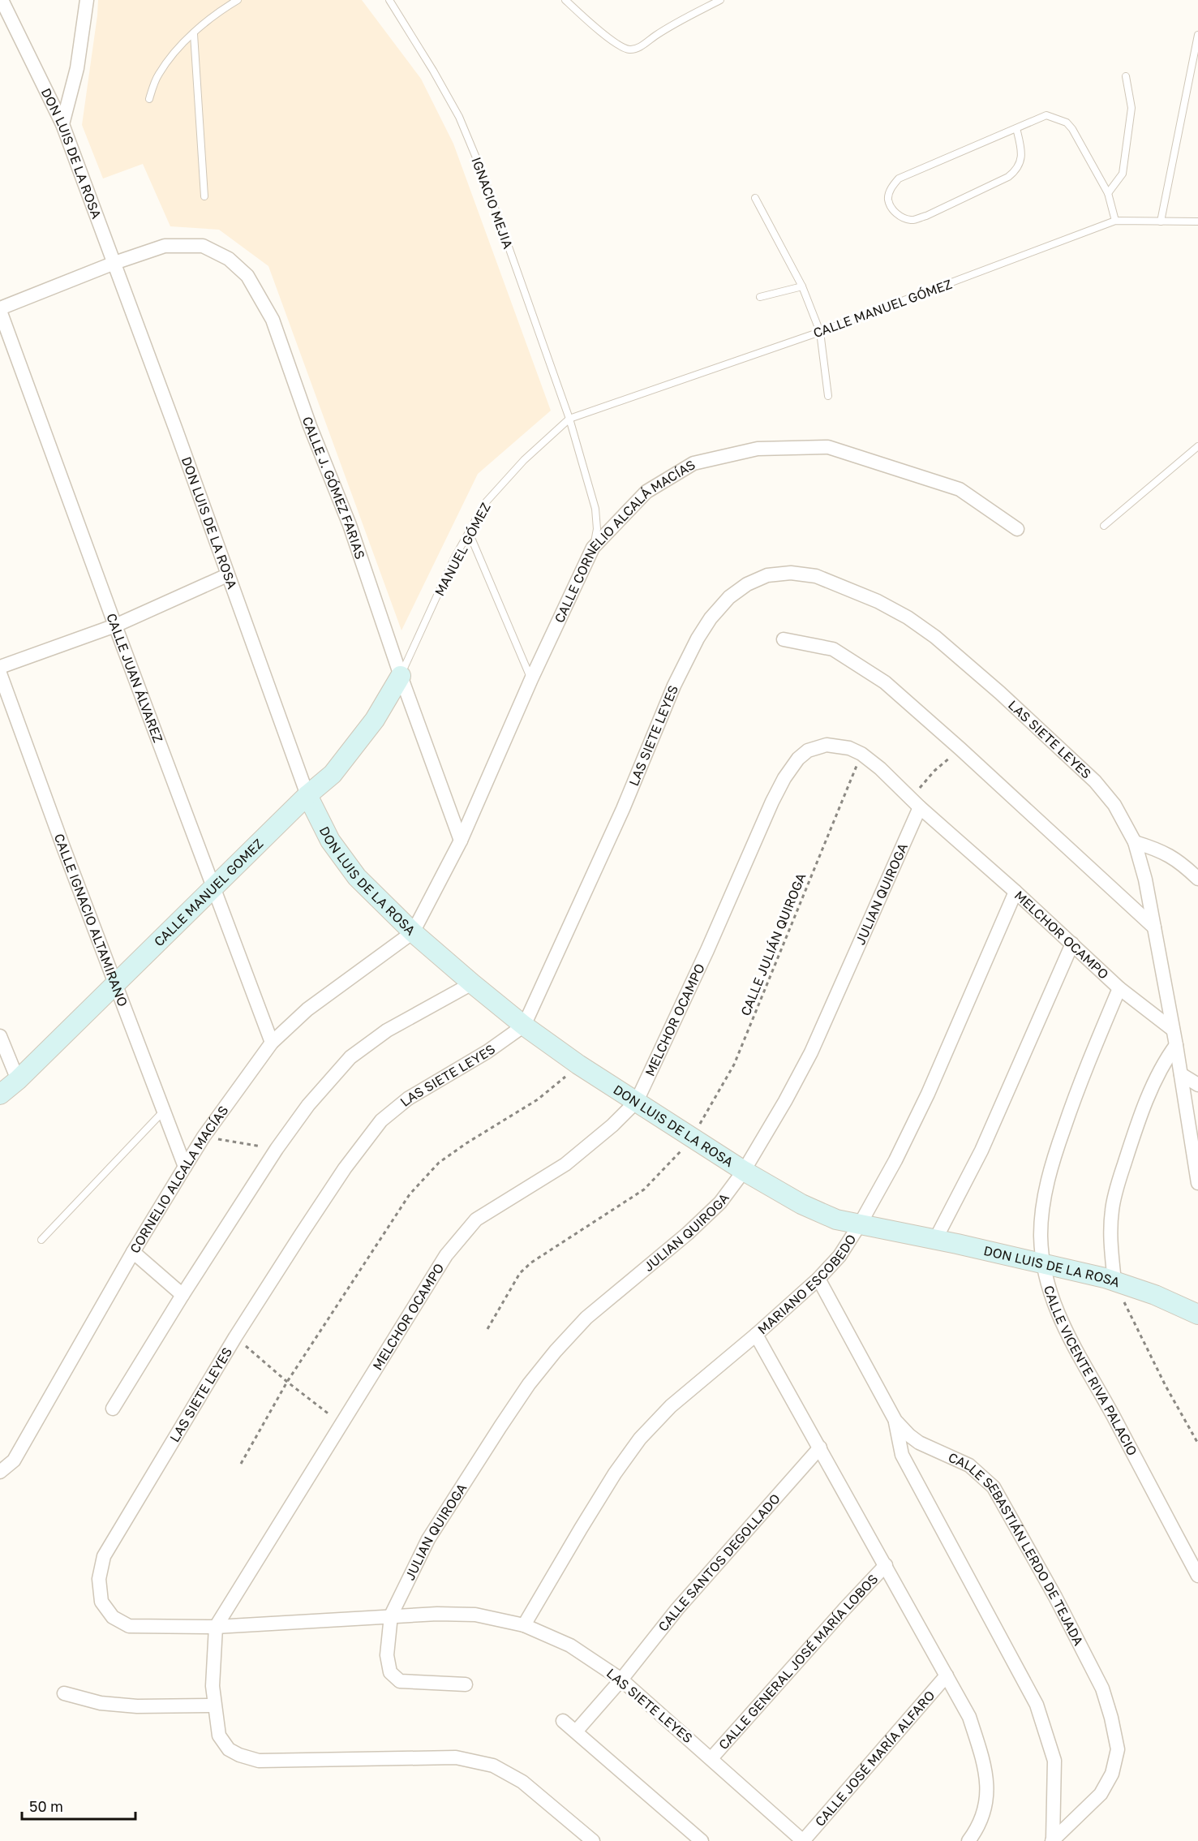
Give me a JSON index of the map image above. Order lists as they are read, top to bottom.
{
  "streets": {
    "street": [
      "DON LUIS DE LA ROSA",
      "CALLE J. GÓMEZ FARIAS",
      "CALLE CORNELIO ALCALÁ MACÍAS",
      "CALLE JUAN ÁLVAREZ",
      "LAS SIETE LEYES",
      "CALLE MANUEL GOMEZ",
      "JULIAN QUIROGA",
      "CALLE IGNACIO ALTAMIRANO",
      "MELCHOR OCAMPO",
      "CORNELIO ALCALA MACÍAS",
      "MARIANO ESCOBEDO",
      "CALLE VICENTE RIVA PALACIO",
      "CALLE SEBASTIÁN LERDO DE TEJADA",
      "CALLE SANTOS DEGOLLADO",
      "CALLE GENERAL JOSÉ MARÍA LOBOS",
      "CALLE JOSÉ MARÍA ALFARO"
    ],
    "lane": ["IGNACIO MEJIA", "CALLE MANUEL GÓMEZ", "MANUEL GÓMEZ"],
    "path": ["CALLE JULIÁN QUIROGA"]
  },
  "crossings": [
    ["DON LUIS DE LA ROSA", "CALLE J. GÓMEZ FARIAS"],
    ["DON LUIS DE LA ROSA", "CALLE CORNELIO ALCALÁ MACÍAS"],
    ["DON LUIS DE LA ROSA", "LAS SIETE LEYES"],
    ["DON LUIS DE LA ROSA", "CALLE MANUEL GOMEZ"],
    ["DON LUIS DE LA ROSA", "JULIAN QUIROGA"],
    ["DON LUIS DE LA ROSA", "MELCHOR OCAMPO"],
    ["DON LUIS DE LA ROSA", "CALLE JULIÁN QUIROGA"],
    ["DON LUIS DE LA ROSA", "CORNELIO ALCALA MACÍAS"],
    ["DON LUIS DE LA ROSA", "MARIANO ESCOBEDO"],
    ["DON LUIS DE LA ROSA", "CALLE VICENTE RIVA PALACIO"],
    ["IGNACIO MEJIA", "CALLE MANUEL GÓMEZ"],
    ["IGNACIO MEJIA", "CALLE CORNELIO ALCALÁ MACÍAS"],
    ["IGNACIO MEJIA", "MANUEL GÓMEZ"],
    ["CALLE MANUEL GÓMEZ", "MANUEL GÓMEZ"],
    ["CALLE J. GÓMEZ FARIAS", "CALLE CORNELIO ALCALÁ MACÍAS"],
    ["CALLE J. GÓMEZ FARIAS", "MANUEL GÓMEZ"],
    ["CALLE J. GÓMEZ FARIAS", "CALLE JUAN ÁLVAREZ"],
    ["CALLE J. GÓMEZ FARIAS", "CALLE MANUEL GOMEZ"],
    ["CALLE CORNELIO ALCALÁ MACÍAS", "CORNELIO ALCALA MACÍAS"],
    ["MANUEL GÓMEZ", "CALLE MANUEL GOMEZ"],
    ["CALLE JUAN ÁLVAREZ", "CALLE MANUEL GOMEZ"],
    ["CALLE JUAN ÁLVAREZ", "CORNELIO ALCALA MACÍAS"],
    ["LAS SIETE LEYES", "JULIAN QUIROGA"],
    ["LAS SIETE LEYES", "MELCHOR OCAMPO"],
    ["LAS SIETE LEYES", "MARIANO ESCOBEDO"],
    ["LAS SIETE LEYES", "CALLE SANTOS DEGOLLADO"],
    ["LAS SIETE LEYES", "CALLE GENERAL JOSÉ MARÍA LOBOS"],
    ["LAS SIETE LEYES", "CALLE JOSÉ MARÍA ALFARO"],
    ["CALLE MANUEL GOMEZ", "CALLE IGNACIO ALTAMIRANO"],
    ["JULIAN QUIROGA", "MELCHOR OCAMPO"],
    ["CALLE IGNACIO ALTAMIRANO", "CORNELIO ALCALA MACÍAS"],
    ["MELCHOR OCAMPO", "CALLE JULIÁN QUIROGA"],
    ["MELCHOR OCAMPO", "MARIANO ESCOBEDO"],
    ["MELCHOR OCAMPO", "CALLE VICENTE RIVA PALACIO"],
    ["MARIANO ESCOBEDO", "CALLE SEBASTIÁN LERDO DE TEJADA"]
  ],
  "scale_bar": "50 m"
}
